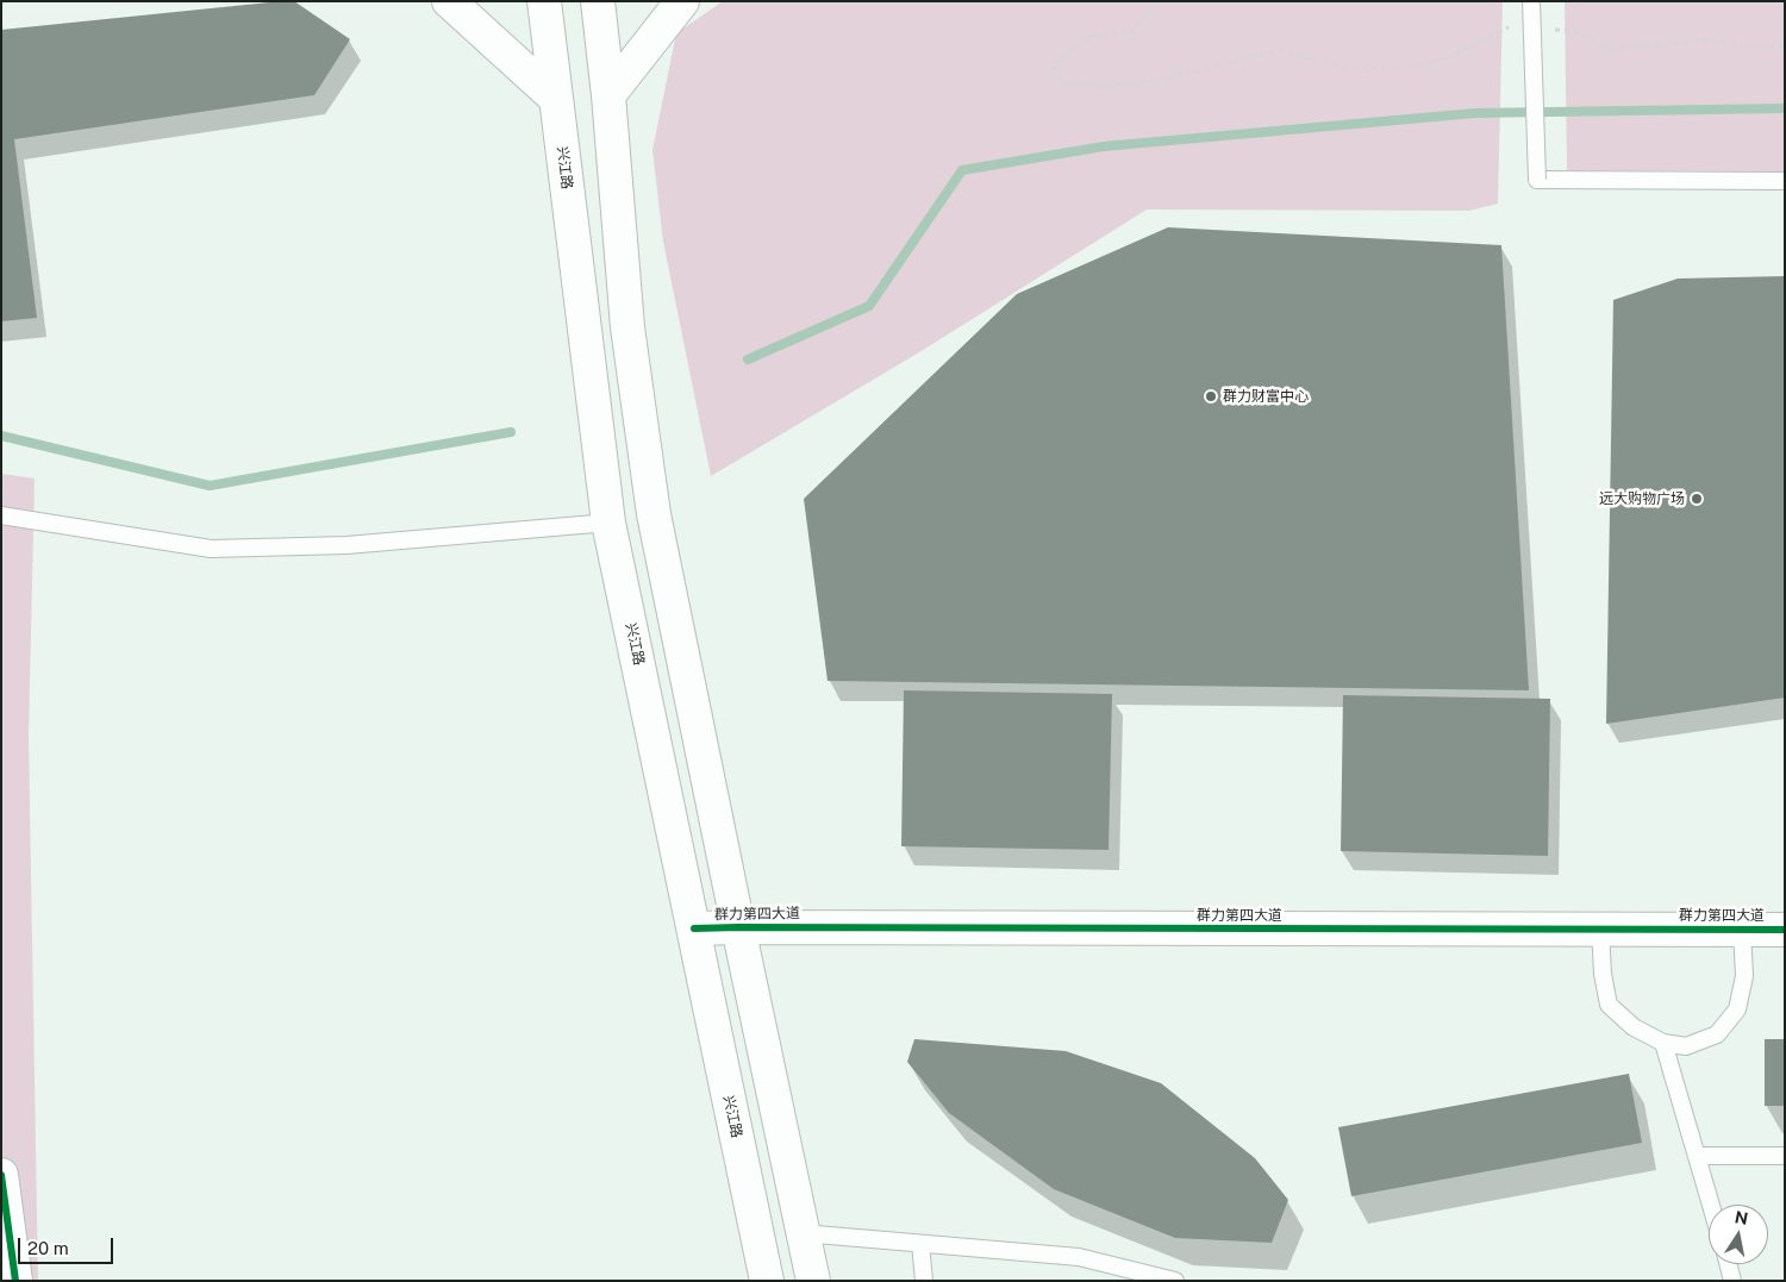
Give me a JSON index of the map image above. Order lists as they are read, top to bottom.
{
  "streets": {
    "main road": ["兴江路", "群力第四大道"]
  },
  "crossings": [
    ["兴江路", "群力第四大道"]
  ],
  "places": ["群力财富中心", "远大购物广场"],
  "scale_bar": "20 m",
  "north": "top"
}
